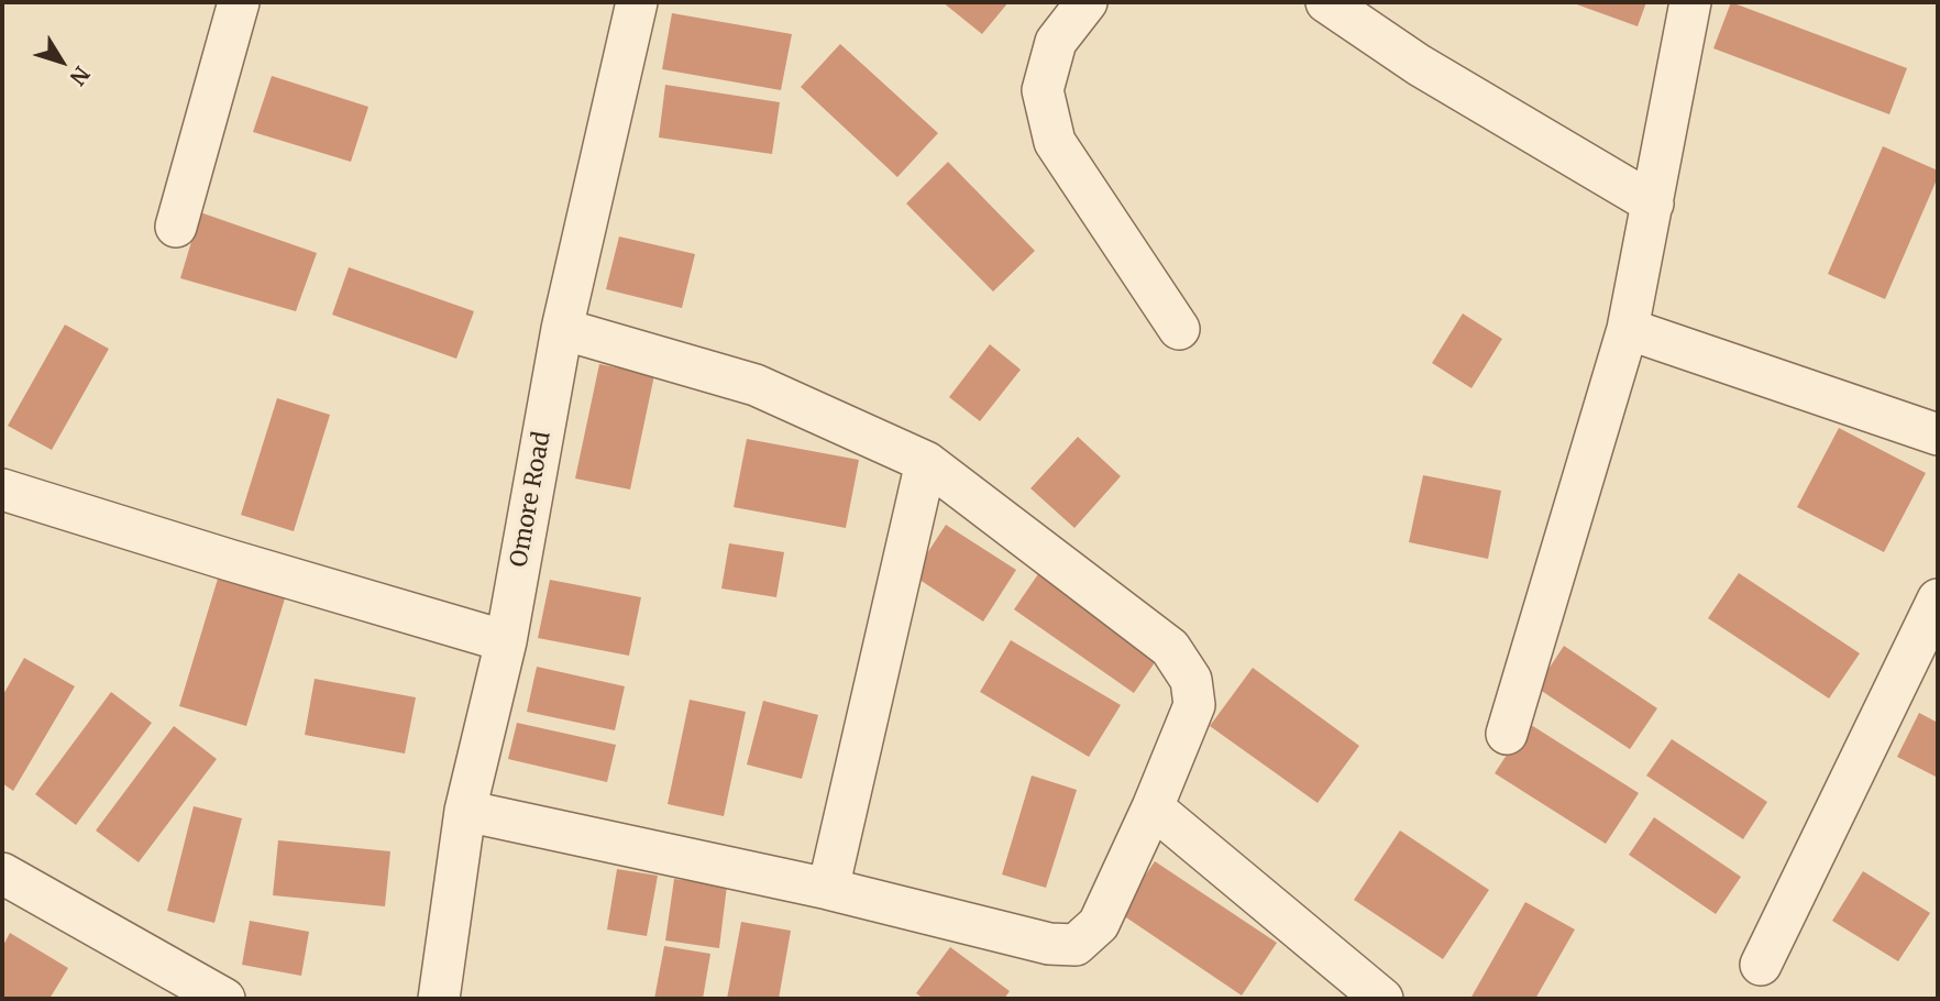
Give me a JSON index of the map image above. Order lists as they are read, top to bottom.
{
  "streets": {
    "street": ["Omore Road"]
  },
  "north": "bottom right"
}
